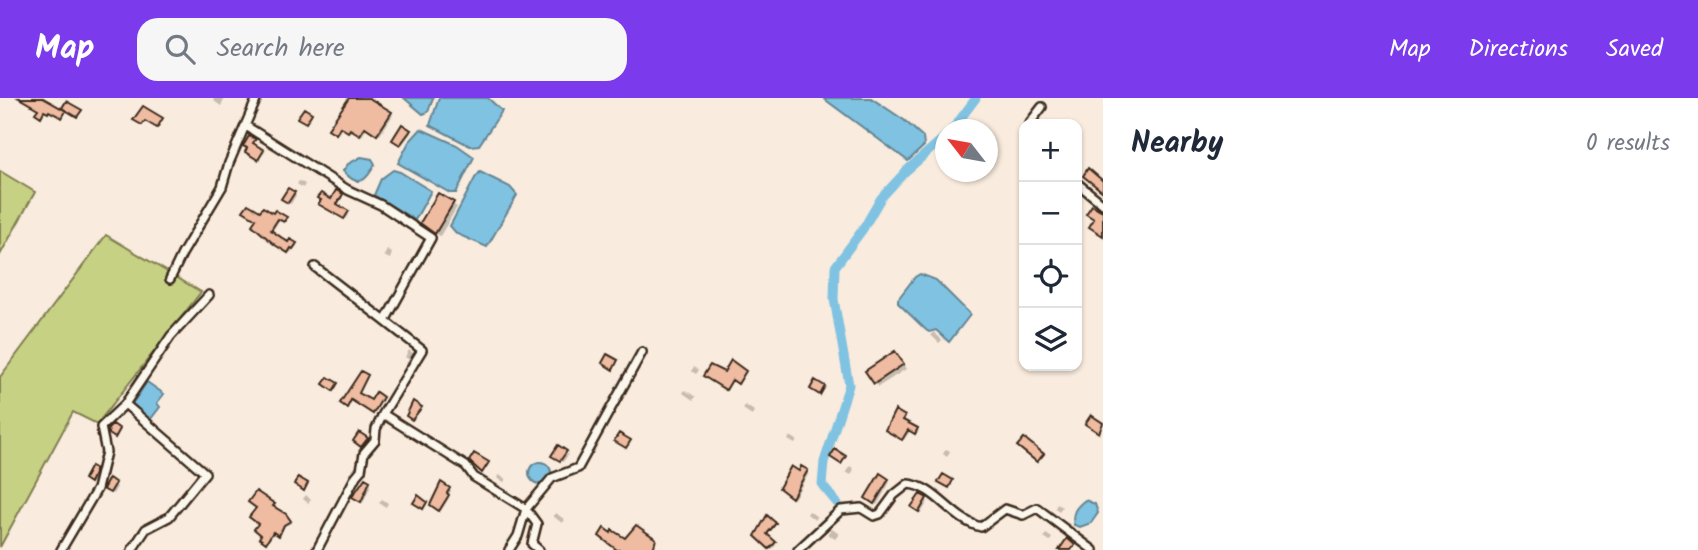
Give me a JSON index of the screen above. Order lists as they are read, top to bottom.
{
  "north": "top left",
  "page": {
    "header": "Map",
    "search": "Search here",
    "nav": ["Map", "Directions", "Saved"],
    "heading": ["Nearby", "0 results"],
    "map_buttons": ["+", "−"]
  }
}
